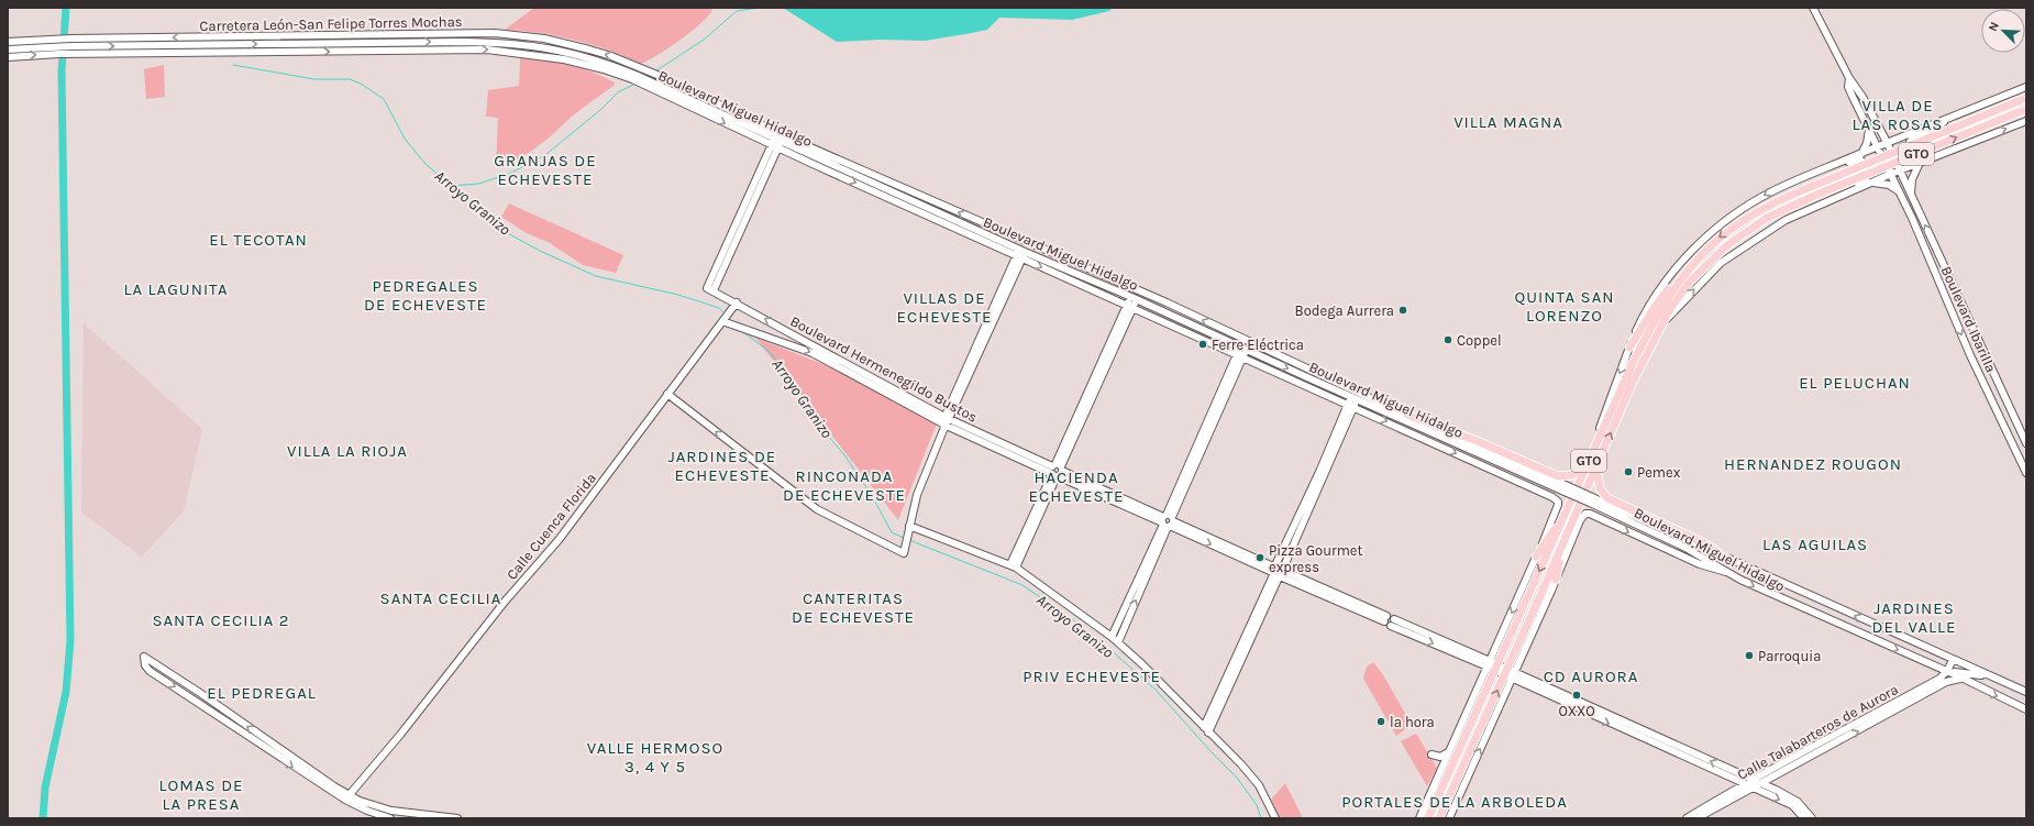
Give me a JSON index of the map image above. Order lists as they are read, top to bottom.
{
  "streets": {
    "main road": ["GTO"],
    "street": [
      "Carretera León-San Felipe Torres Mochas",
      "Boulevard Miguel Hidalgo",
      "Boulevard Ibarilla",
      "Boulevard Hermenegildo Bustos",
      "Calle Cuenca Florida",
      "Calle Talabarteros de Aurora"
    ]
  },
  "crossings": [
    ["Carretera León-San Felipe Torres Mochas", "Boulevard Miguel Hidalgo"],
    ["Boulevard Miguel Hidalgo", "Boulevard Hermenegildo Bustos"],
    ["Boulevard Miguel Hidalgo", "Calle Talabarteros de Aurora"],
    ["GTO", "Boulevard Hermenegildo Bustos"],
    ["Boulevard Hermenegildo Bustos", "Calle Cuenca Florida"]
  ],
  "districts": [
    "VILLA DE LAS ROSAS",
    "VILLA MAGNA",
    "GRANJAS DE ECHEVESTE",
    "EL TECOTAN",
    "PEDREGALES DE ECHEVESTE",
    "LA LAGUNITA",
    "QUINTA SAN LORENZO",
    "VILLAS DE ECHEVESTE",
    "EL PELUCHAN",
    "VILLA LA RIOJA",
    "JARDINES DE ECHEVESTE",
    "HERNANDEZ ROUGON",
    "RINCONADA DE ECHEVESTE",
    "HACIENDA ECHEVESTE",
    "LAS AGUILAS",
    "SANTA CECILIA",
    "CANTERITAS DE ECHEVESTE",
    "JARDINES DEL VALLE",
    "SANTA CECILIA 2",
    "PRIV ECHEVESTE",
    "CD AURORA",
    "EL PEDREGAL",
    "VALLE HERMOSO 3, 4 Y 5",
    "LOMAS DE LA PRESA",
    "PORTALES DE LA ARBOLEDA"
  ],
  "water": ["Arroyo Granizo"],
  "places": [
    "Bodega Aurrera",
    "Coppel",
    "Ferre Eléctrica",
    "Pemex",
    "Pizza Gourmet express",
    "Parroquia",
    "OXXO",
    "la hora"
  ],
  "north": "top left"
}
